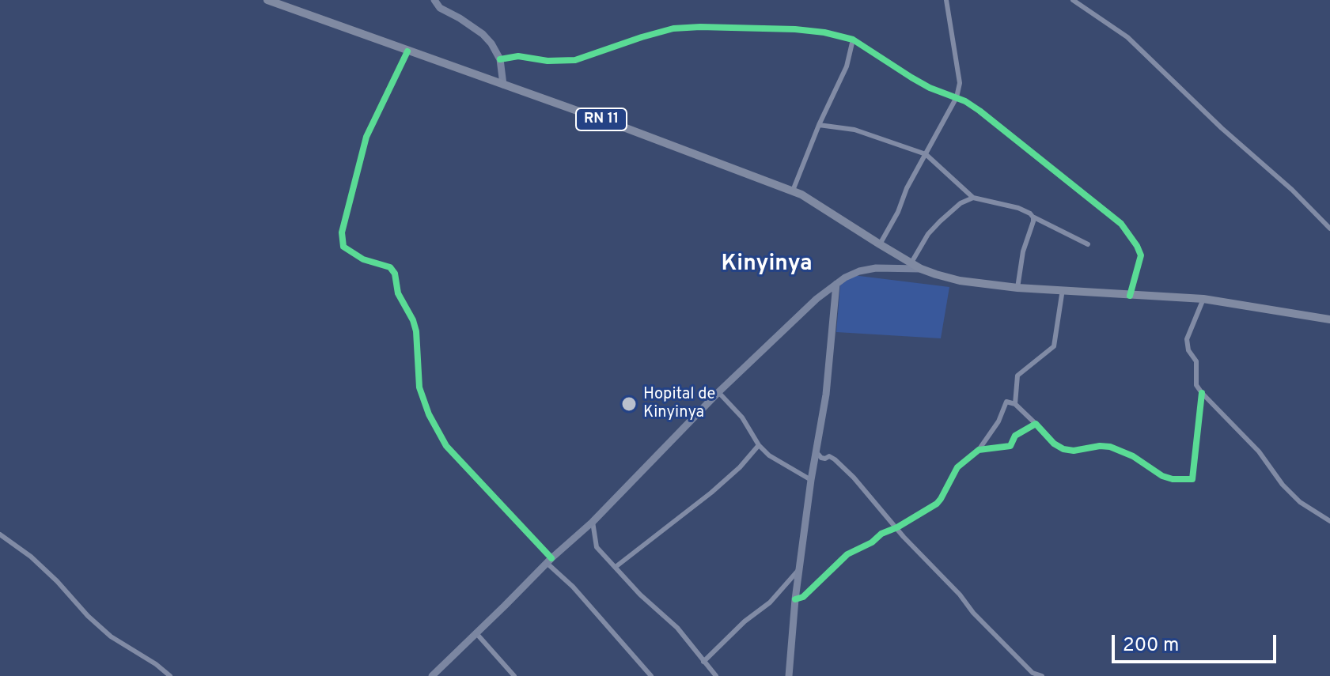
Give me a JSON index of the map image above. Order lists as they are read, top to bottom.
{
  "streets": {
    "main road": ["RN 11"]
  },
  "districts": ["Kinyinya"],
  "places": ["Hopital de Kinyinya"],
  "scale_bar": "200 m"
}
